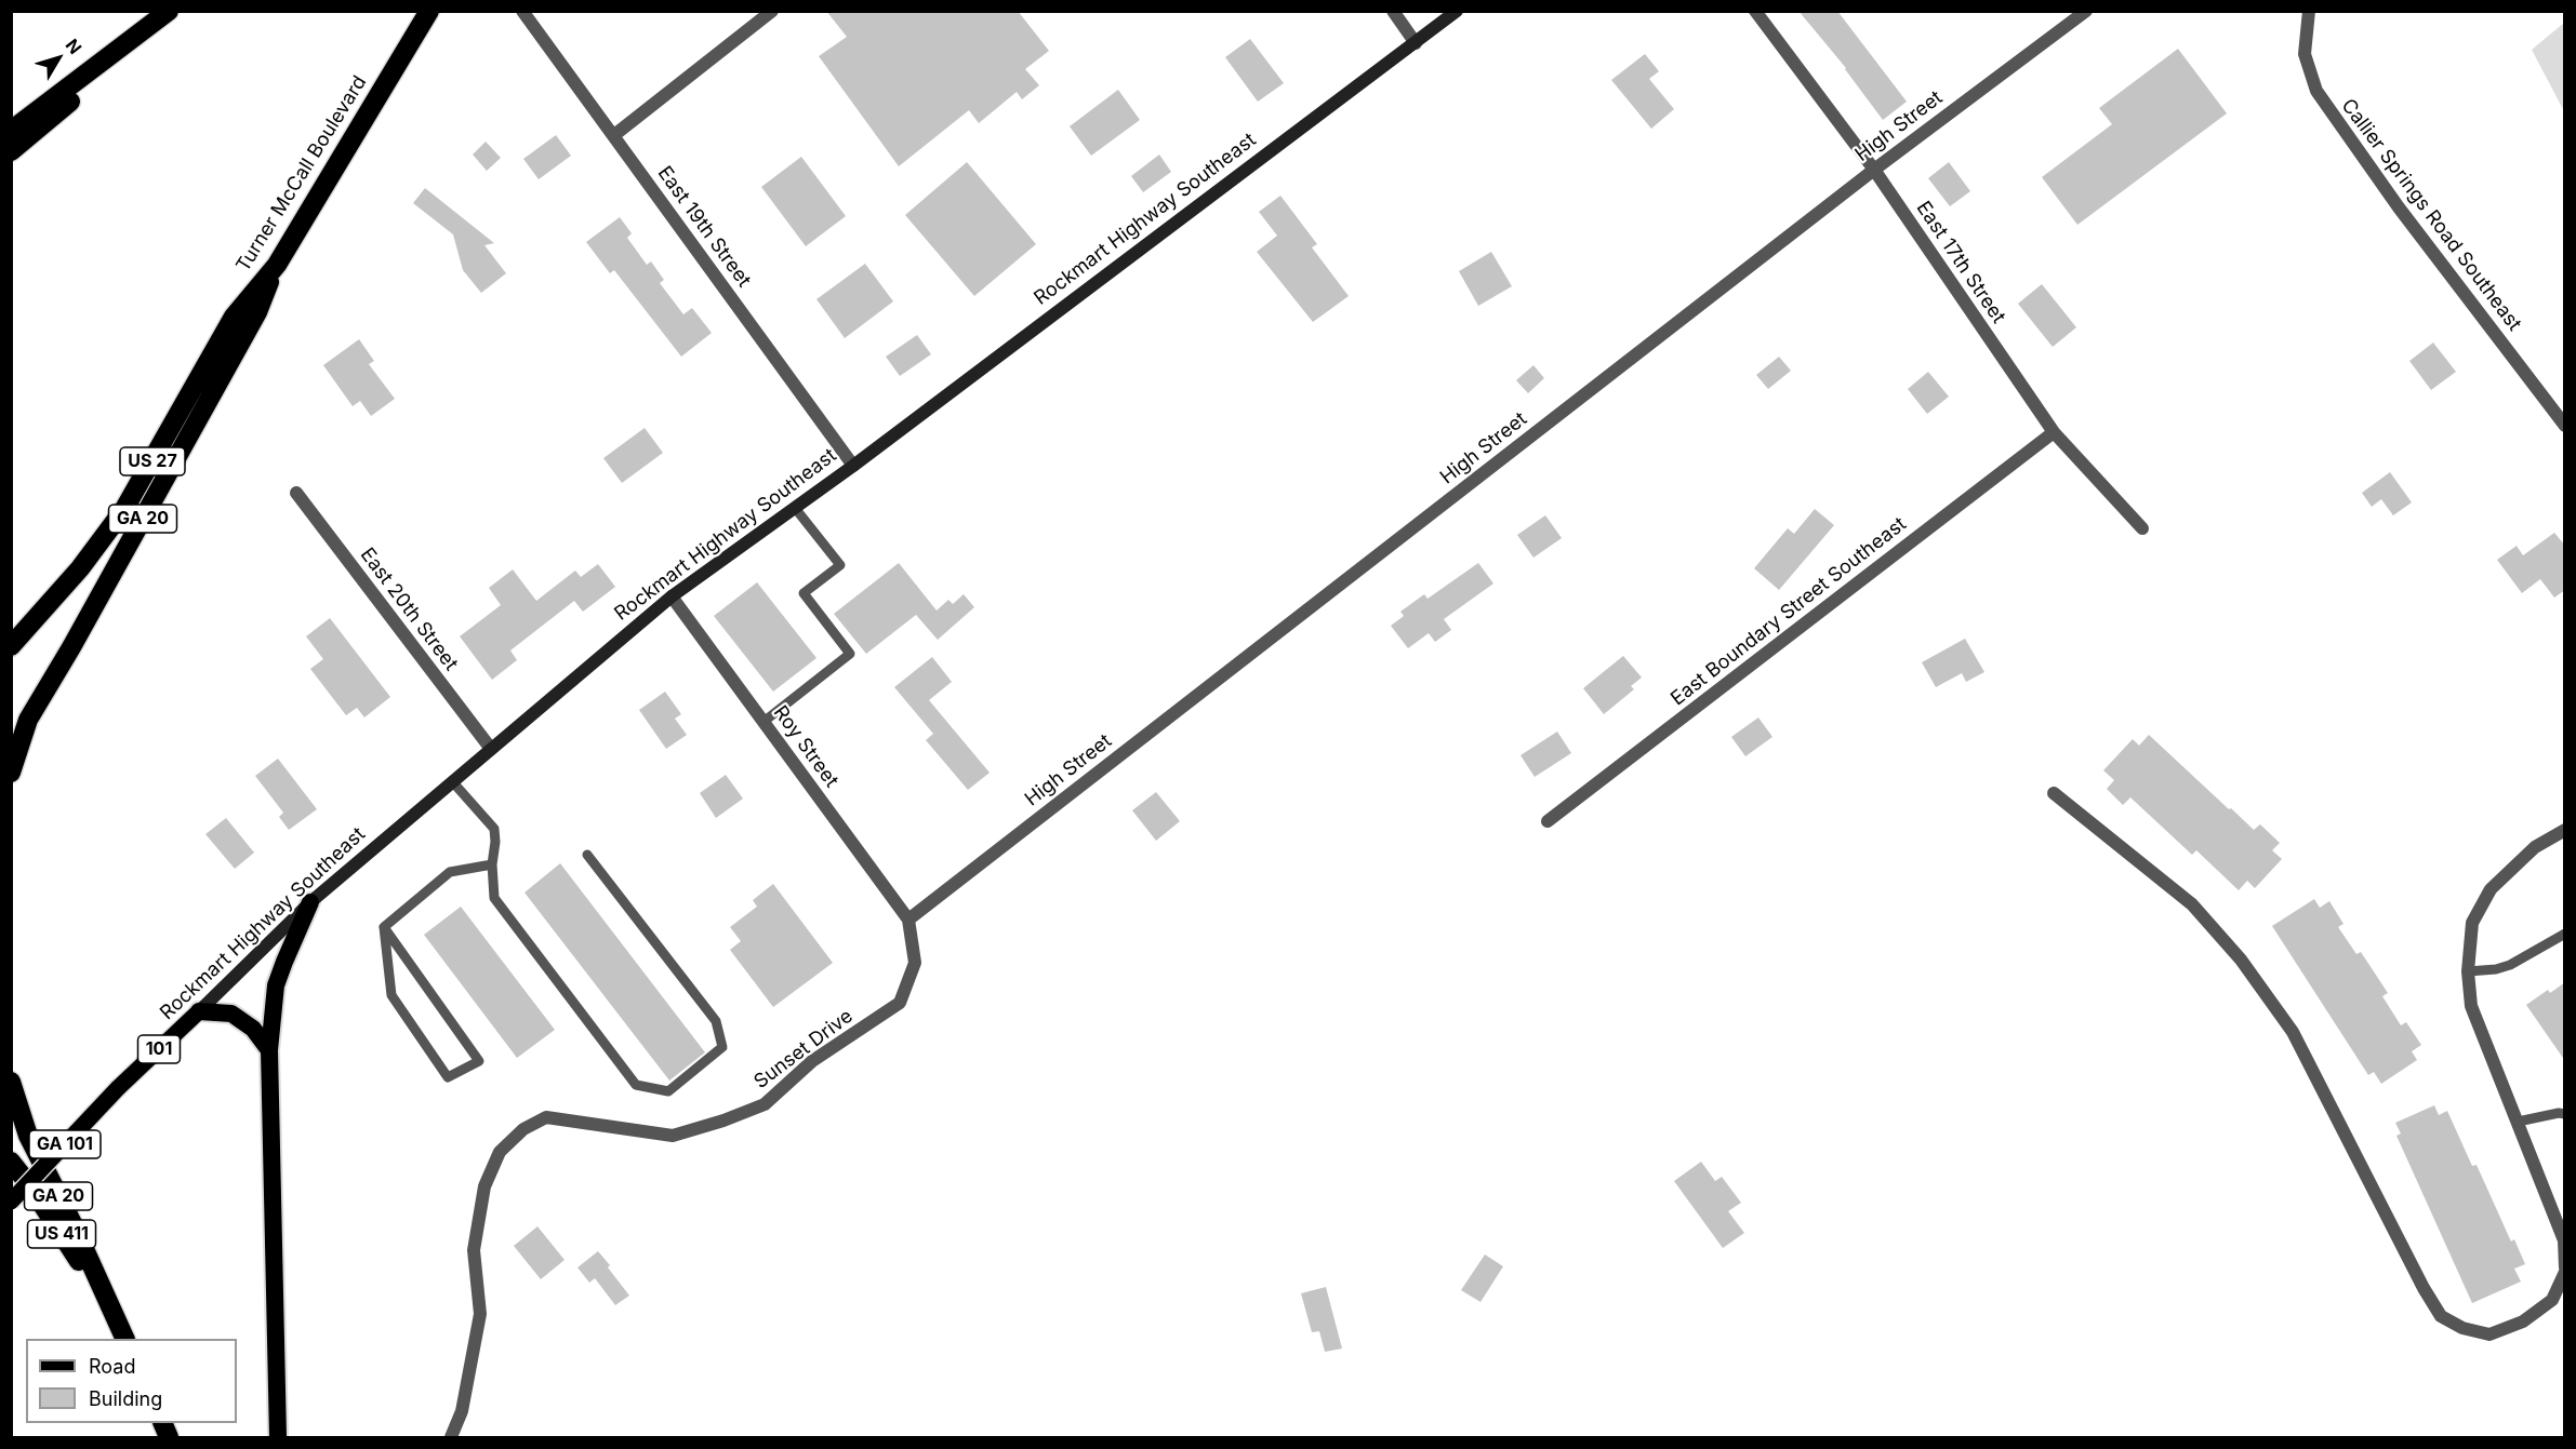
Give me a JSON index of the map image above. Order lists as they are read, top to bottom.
{
  "streets": {
    "highway": [
      "Turner McCall Boulevard",
      "US 27",
      "GA 20",
      "US 411"
    ],
    "main road": ["Rockmart Highway Southeast", "101", "GA 101"],
    "street": [
      "High Street",
      "Callier Springs Road Southeast",
      "East 19th Street",
      "East 17th Street",
      "East 20th Street",
      "East Boundary Street Southeast",
      "Roy Street",
      "Sunset Drive"
    ]
  },
  "crossings": [
    ["High Street", "East 17th Street"],
    ["High Street", "Roy Street"],
    ["High Street", "Sunset Drive"],
    ["Turner McCall Boulevard", "GA 20"],
    ["Rockmart Highway Southeast", "East 19th Street"],
    ["Rockmart Highway Southeast", "East 20th Street"],
    ["Rockmart Highway Southeast", "Roy Street"],
    ["East 17th Street", "East Boundary Street Southeast"],
    ["GA 20", "US 411"],
    ["Roy Street", "Sunset Drive"]
  ],
  "legend": ["Road", "Building"],
  "north": "top right"
}
